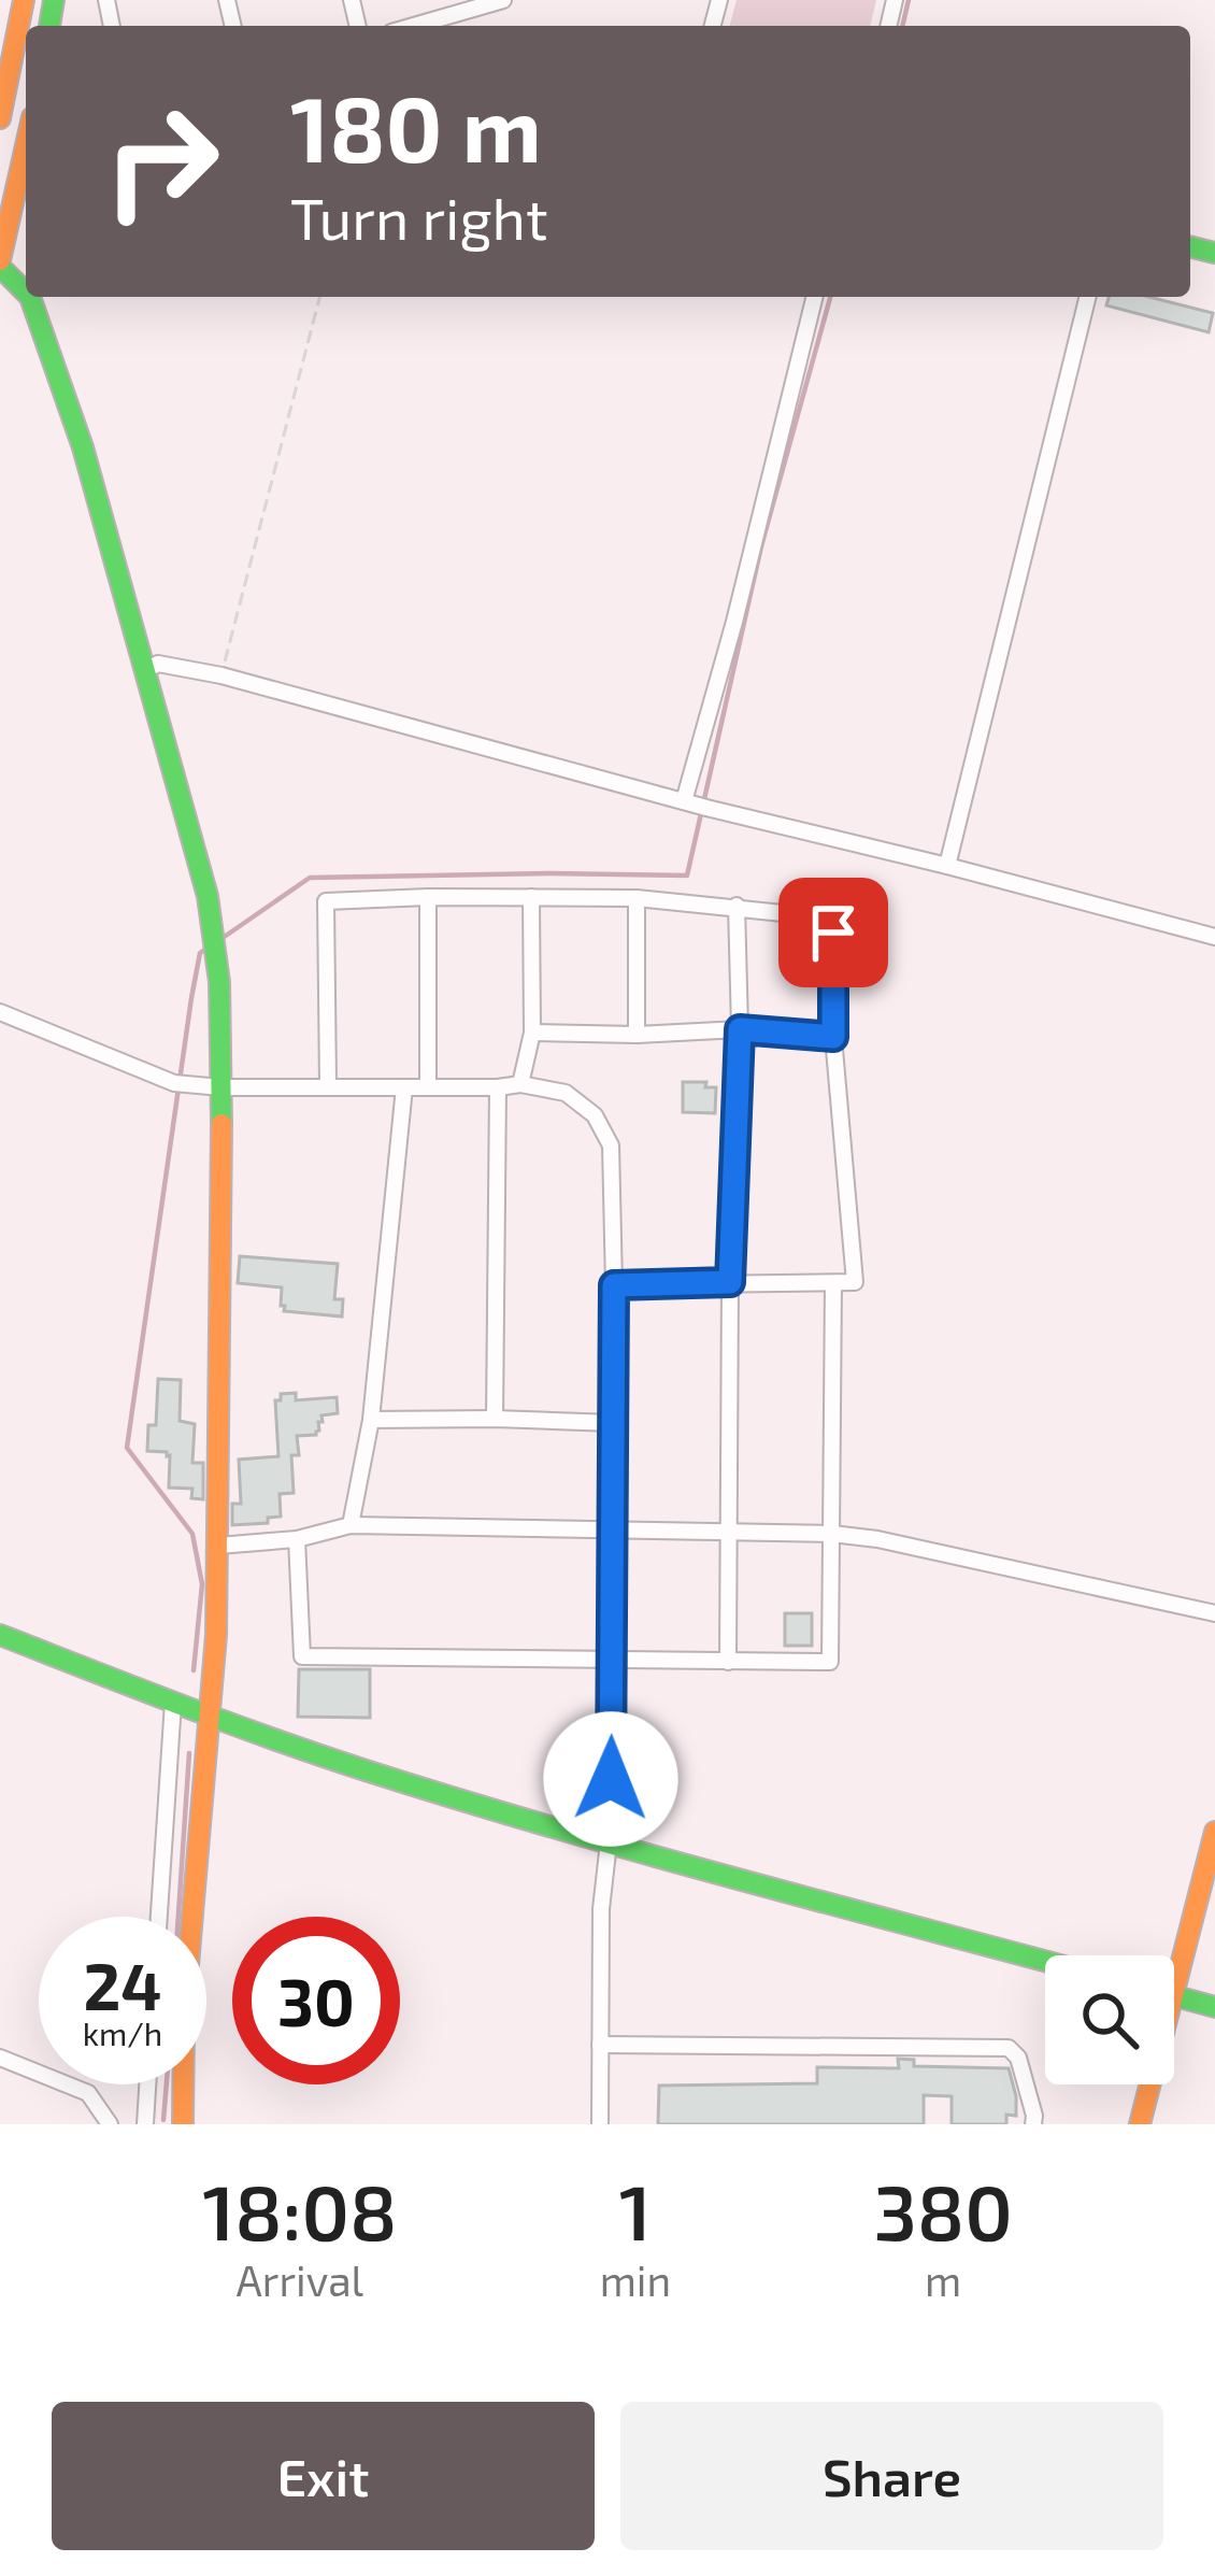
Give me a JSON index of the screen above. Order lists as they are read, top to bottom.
{
  "page": {
    "turn": ["180 m", "Turn right"],
    "speed": "24 km/h",
    "limit": "30",
    "eta": [
      "18:08",
      "Arrival",
      "1",
      "min",
      "380",
      "m"
    ],
    "buttons": ["Exit", "Share"]
  }
}
